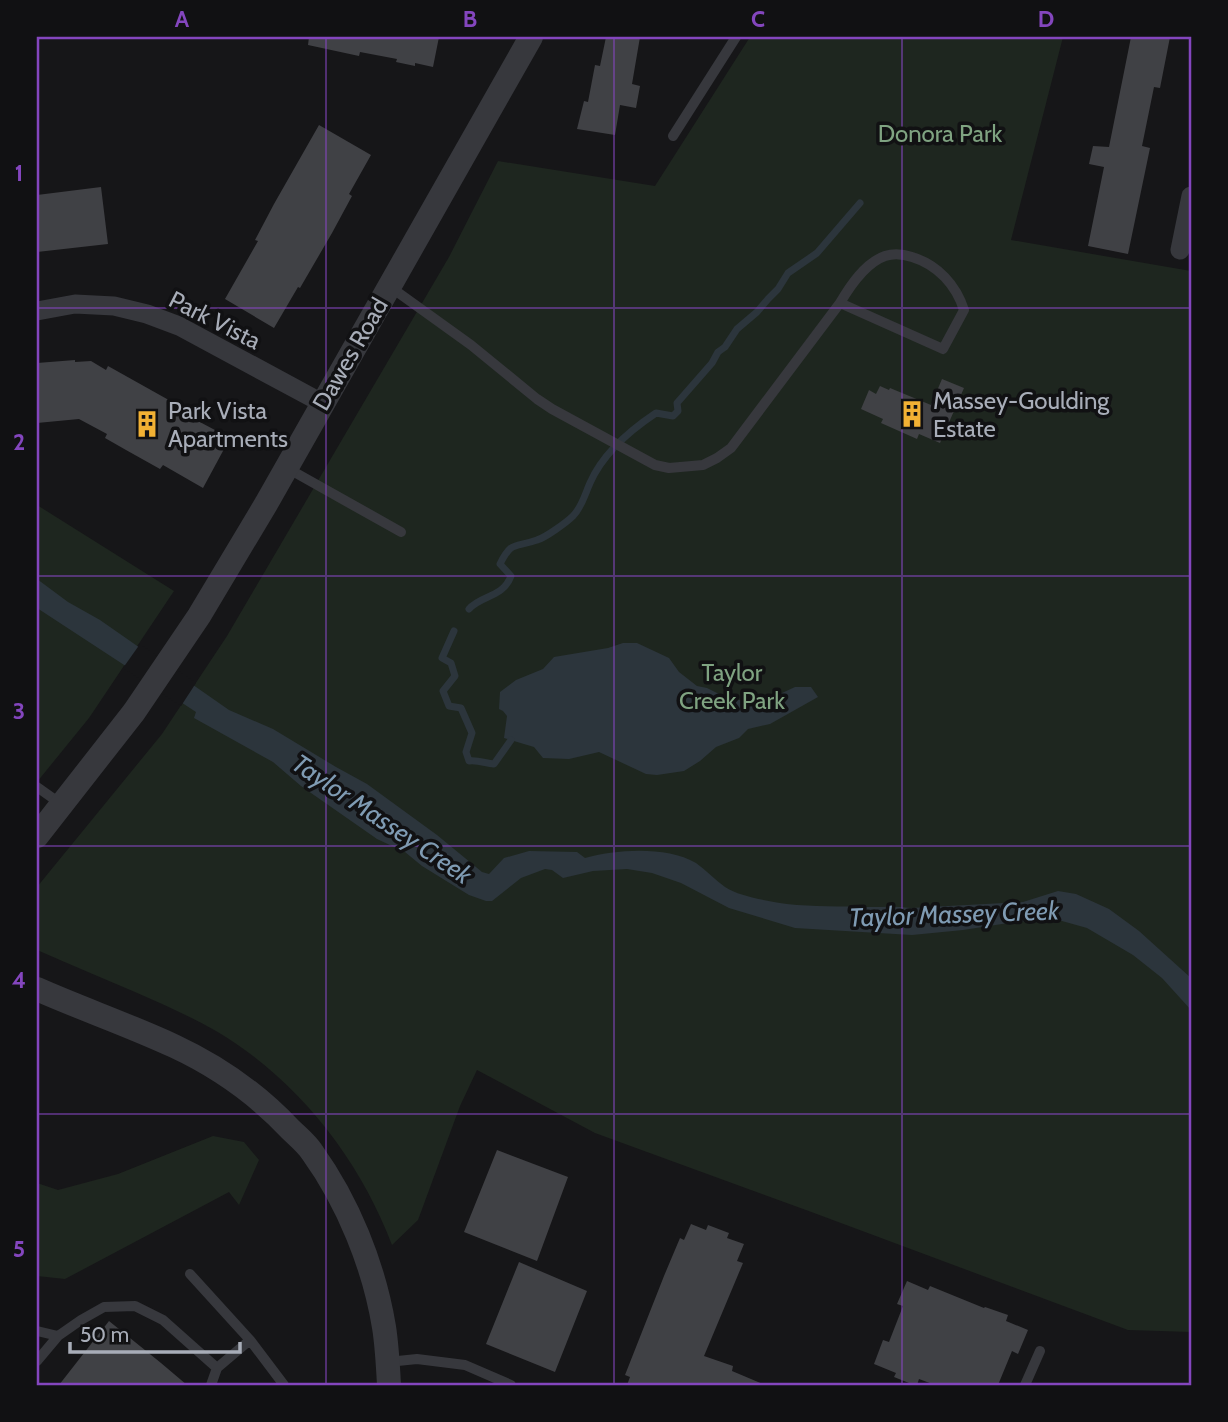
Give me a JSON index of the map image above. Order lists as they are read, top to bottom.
{
  "streets": {
    "street": ["Park Vista", "Dawes Road"]
  },
  "crossings": [
    ["Park Vista", "Dawes Road"]
  ],
  "water": ["Taylor Massey Creek"],
  "parks": ["Donora Park", "Taylor Creek Park"],
  "places": {
    "building": ["Massey-Goulding Estate", "Park Vista Apartments"]
  },
  "scale_bar": "50 m",
  "grid": {
    "columns": [
      "A",
      "B",
      "C",
      "D"
    ],
    "rows": [
      "1",
      "2",
      "3",
      "4",
      "5"
    ]
  }
}
